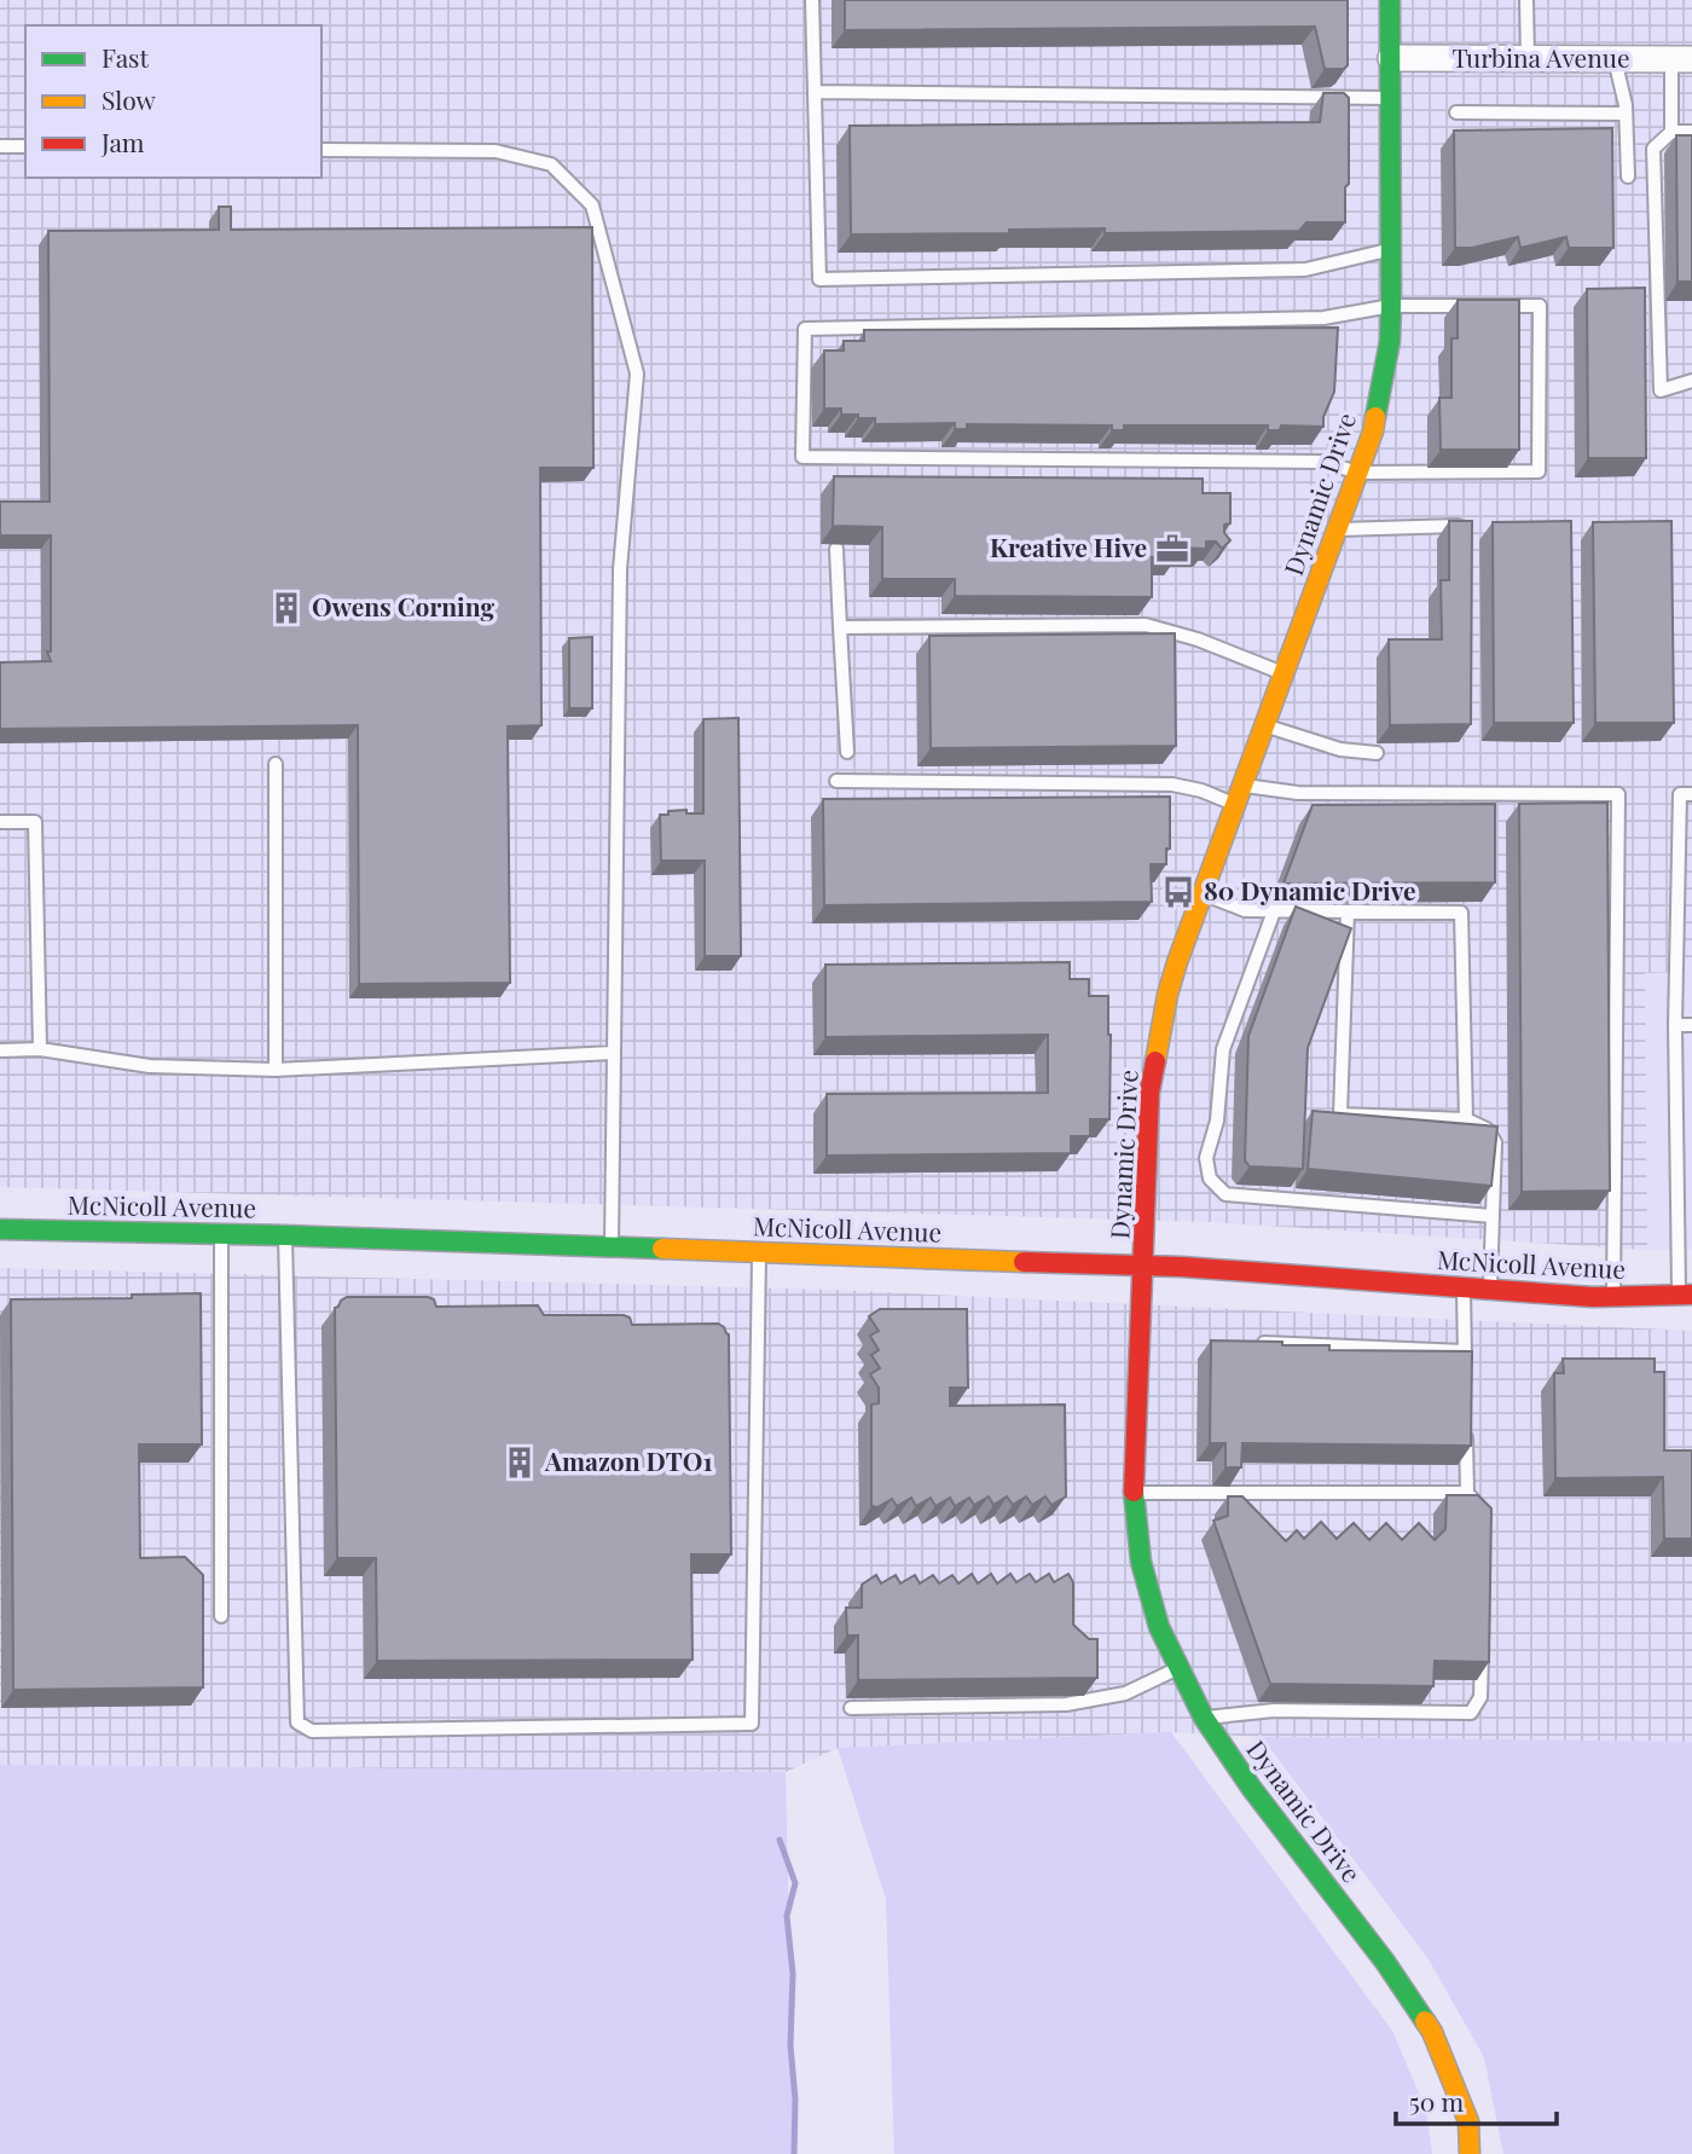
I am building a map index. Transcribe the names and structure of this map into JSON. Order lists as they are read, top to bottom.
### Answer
{
  "streets": {
    "street": ["Turbina Avenue", "Dynamic Drive", "McNicoll Avenue"]
  },
  "crossings": [
    ["Turbina Avenue", "Dynamic Drive"],
    ["Dynamic Drive", "McNicoll Avenue"]
  ],
  "places": {
    "office": ["Kreative Hive"],
    "building": ["Owens Corning", "Amazon DTO1"],
    "bus stop": ["80 Dynamic Drive"]
  },
  "legend": ["Fast", "Slow", "Jam"],
  "scale_bar": "50 m"
}
